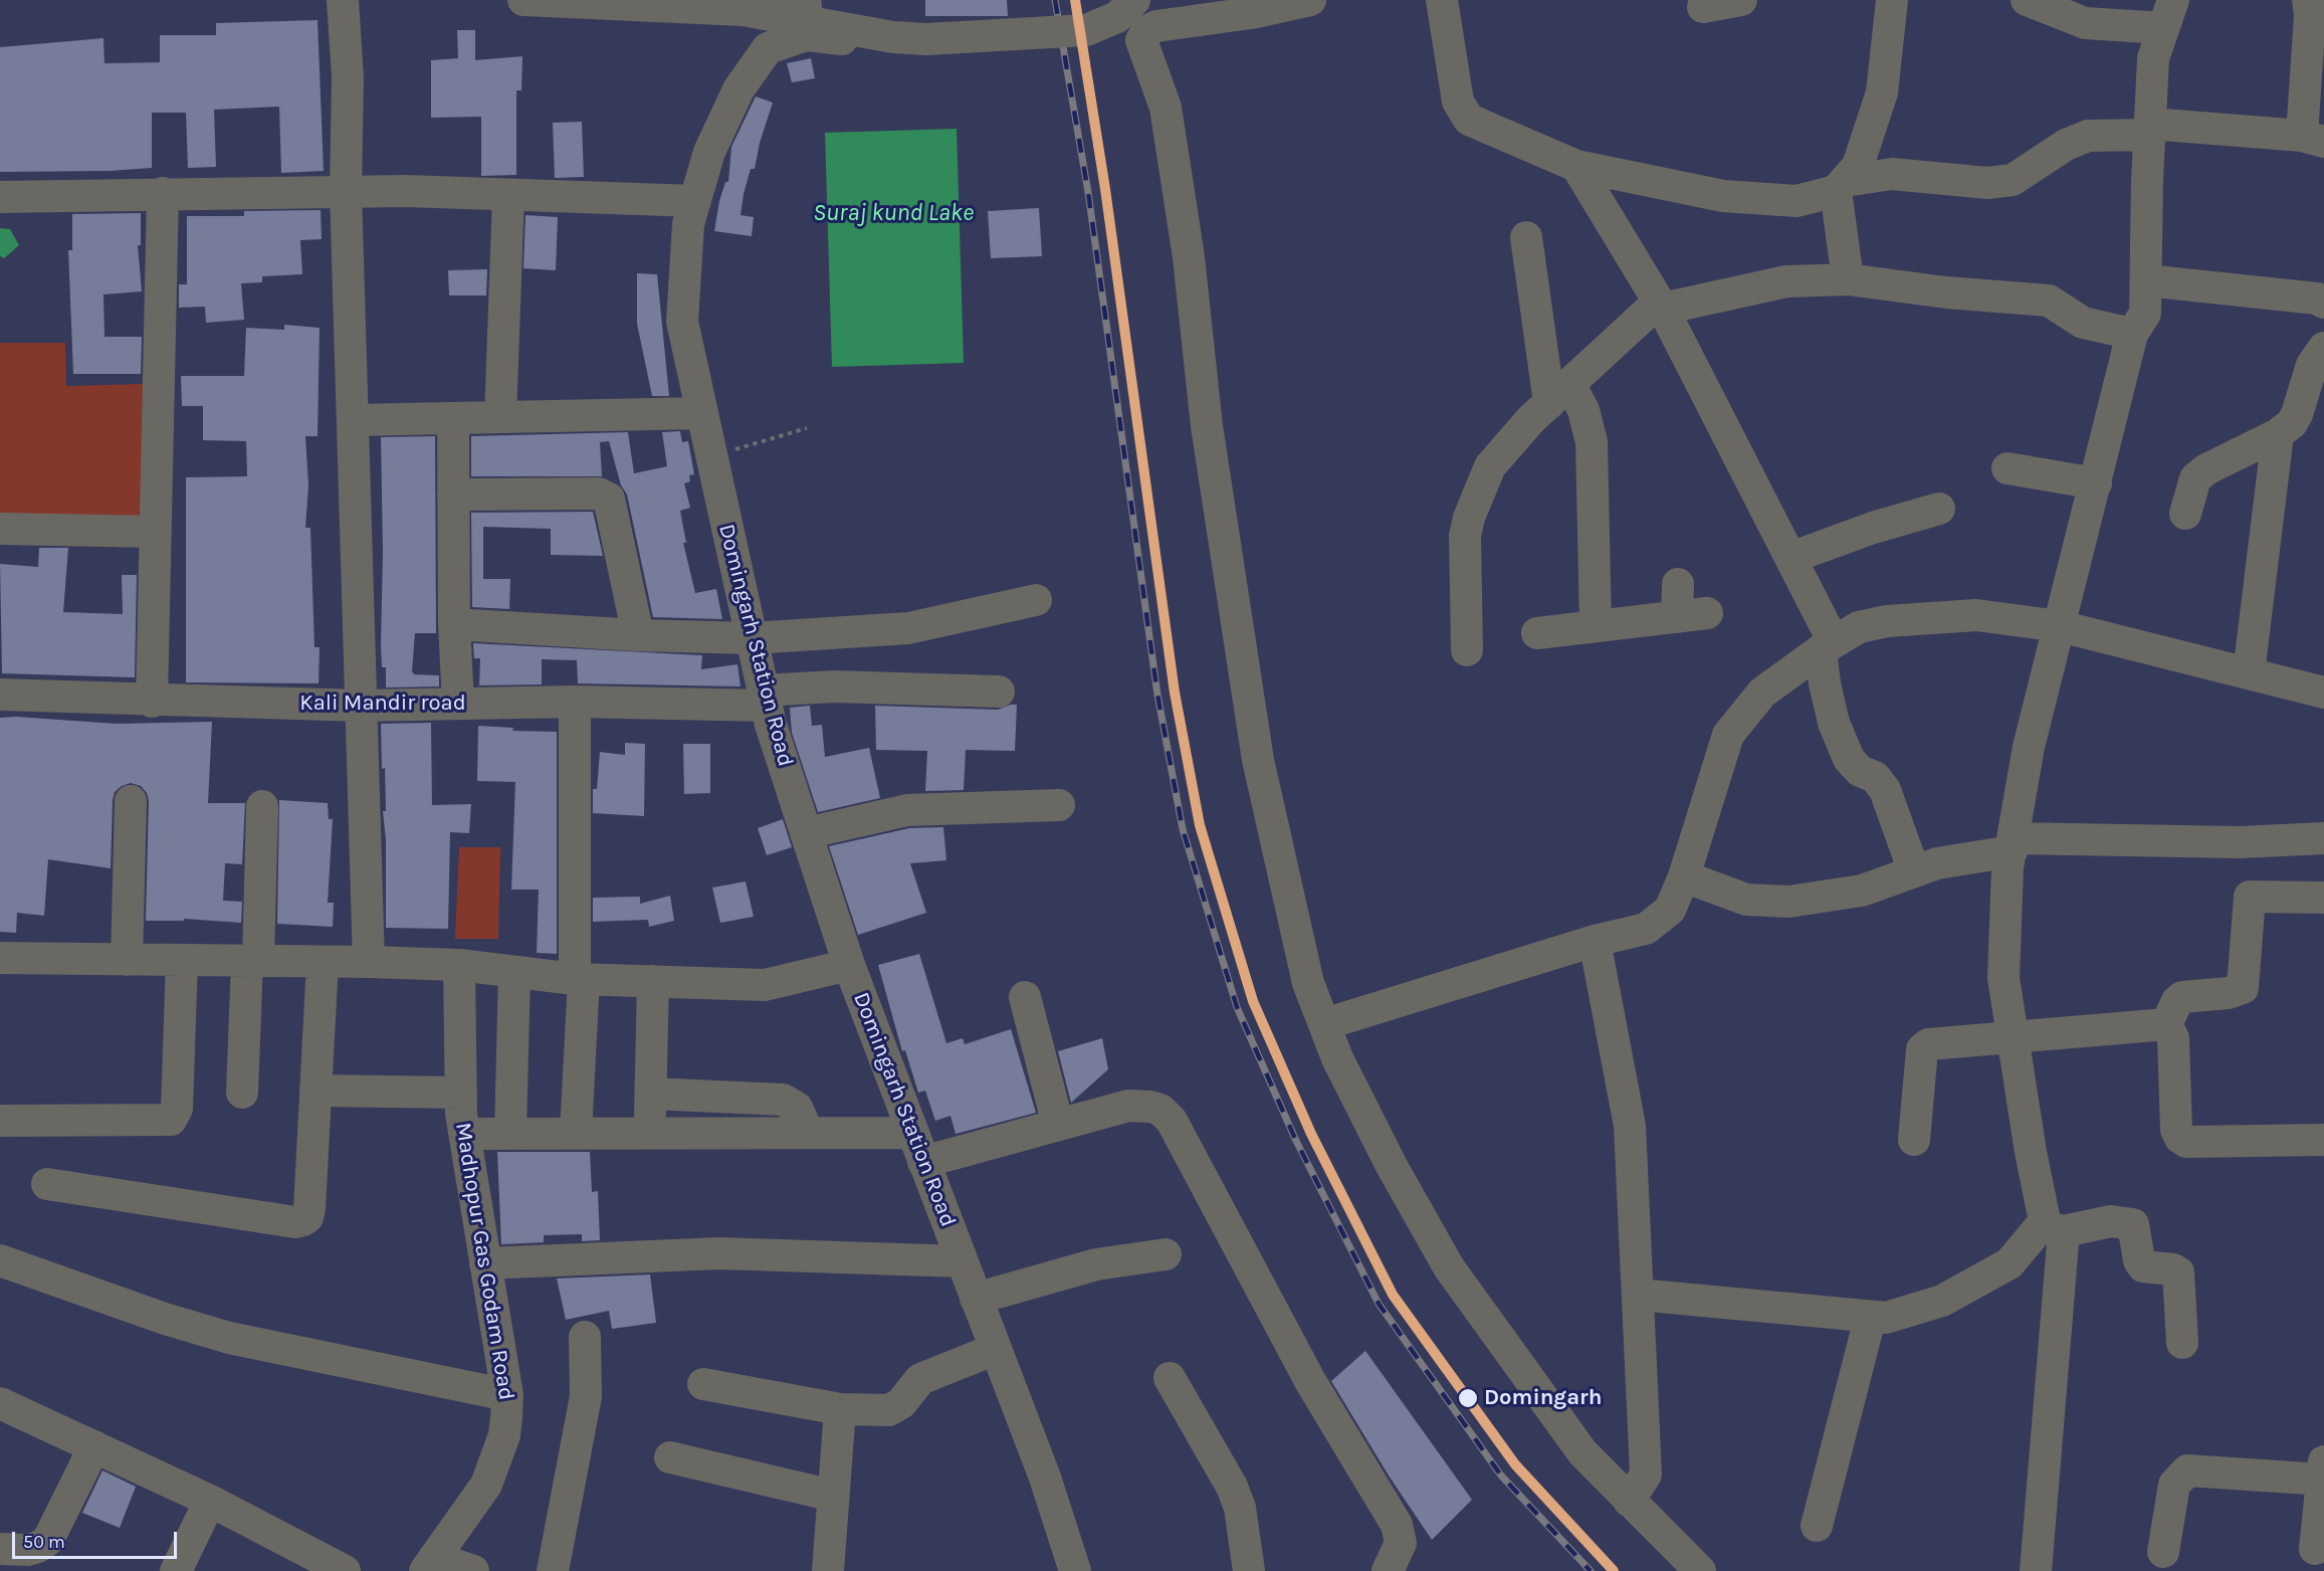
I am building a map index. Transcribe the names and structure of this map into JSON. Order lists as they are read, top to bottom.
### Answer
{
  "streets": {
    "street": ["Domingarh Station Road", "Kali Mandir road", "Madhopur Gas Godam Road"]
  },
  "crossings": [
    ["Domingarh Station Road", "Kali Mandir road"]
  ],
  "water": ["Suraj kund Lake"],
  "places": ["Domingarh"],
  "scale_bar": "50 m"
}
